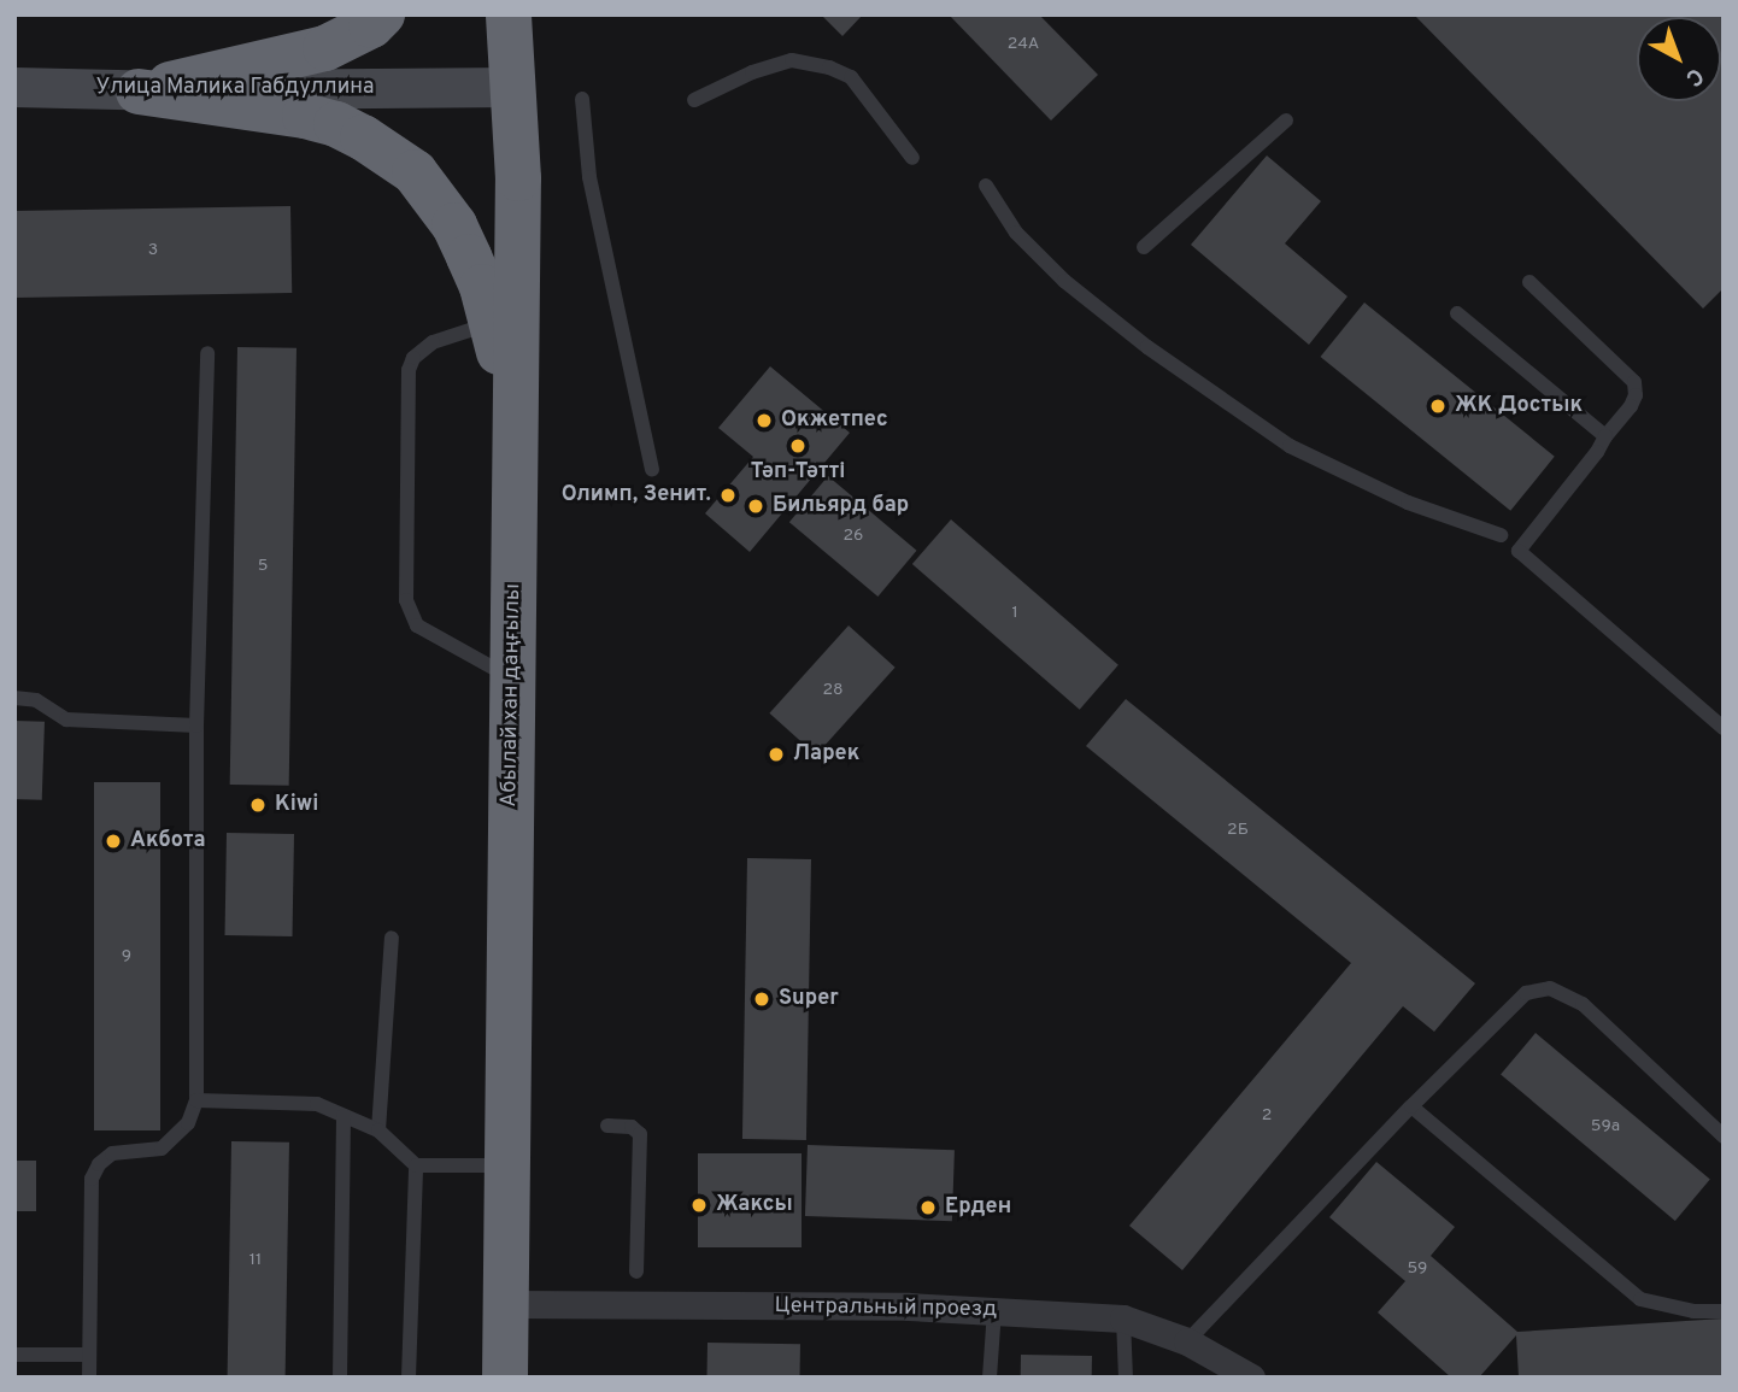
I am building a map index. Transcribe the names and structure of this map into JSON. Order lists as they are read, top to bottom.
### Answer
{
  "streets": {
    "highway": ["Абылай хан даңғылы"],
    "street": ["Улица Малика Габдуллина", "Центральный проезд"]
  },
  "crossings": [
    ["Улица Малика Габдуллина", "Абылай хан даңғылы"],
    ["Абылай хан даңғылы", "Центральный проезд"]
  ],
  "places": [
    "ЖК Достык",
    "Окжетпес",
    "Тәп-Тәтті",
    "Олимп, Зенит.",
    "Бильярд бар",
    "Ларек",
    "Kiwi",
    "Акбота",
    "Super",
    "Жаксы",
    "Ерден"
  ],
  "house_numbers": [
    "24А",
    "3",
    "26",
    "5",
    "1",
    "28",
    "2Б",
    "9",
    "2",
    "59а",
    "11",
    "59"
  ],
  "north": "bottom right"
}
